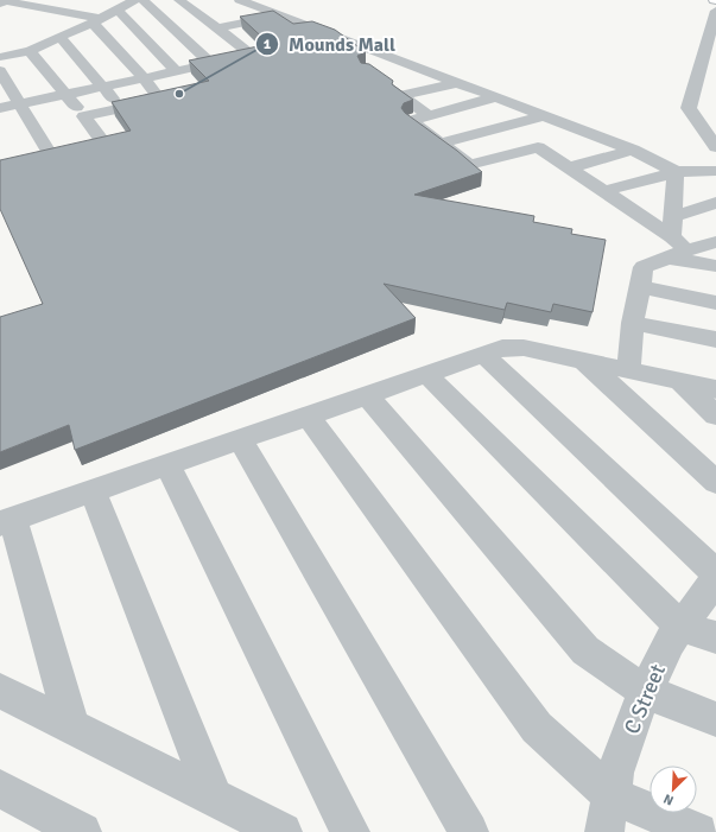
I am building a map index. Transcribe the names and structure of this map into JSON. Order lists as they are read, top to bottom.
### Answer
{
  "streets": {
    "street": ["C Street"]
  },
  "places": ["Mounds Mall"],
  "north": "bottom left"
}
